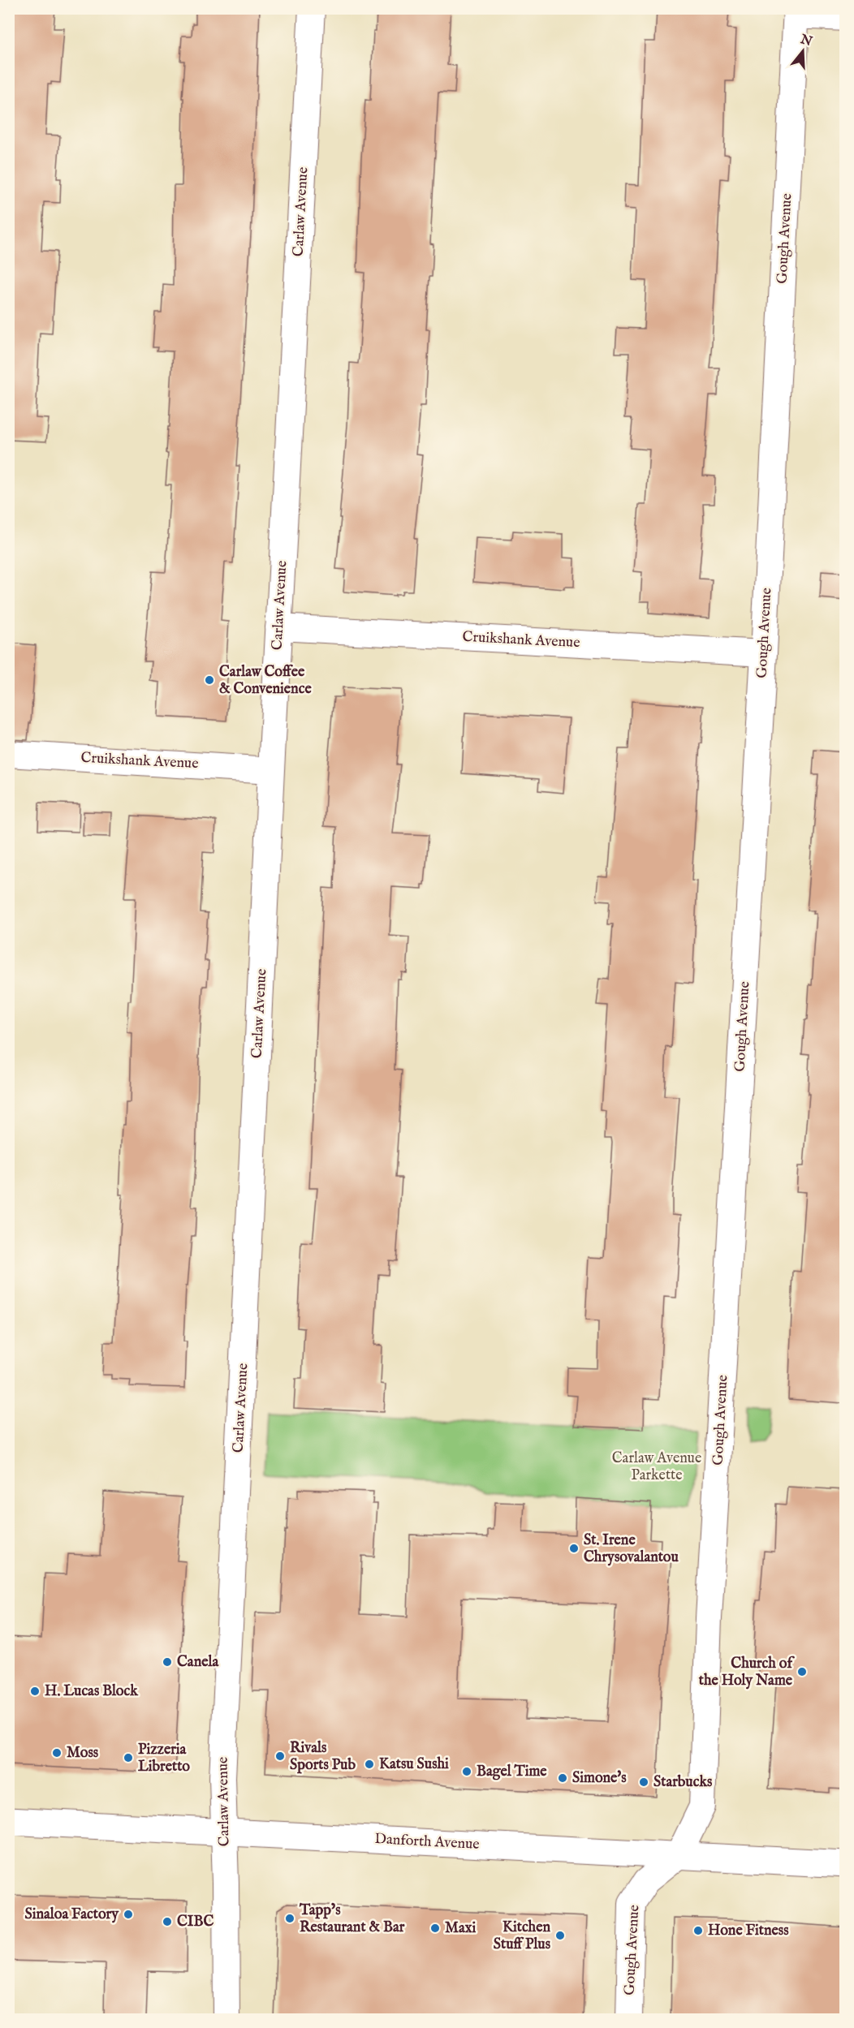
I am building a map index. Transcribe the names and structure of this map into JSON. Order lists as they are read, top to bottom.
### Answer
{
  "streets": {
    "main road": ["Danforth Avenue"],
    "street": ["Carlaw Avenue", "Gough Avenue", "Cruikshank Avenue"]
  },
  "crossings": [
    ["Carlaw Avenue", "Cruikshank Avenue"],
    ["Carlaw Avenue", "Danforth Avenue"],
    ["Gough Avenue", "Cruikshank Avenue"],
    ["Gough Avenue", "Danforth Avenue"]
  ],
  "parks": ["Carlaw Avenue Parkette"],
  "places": [
    "Carlaw Coffee & Convenience",
    "St. Irene Chrysovalantou",
    "Canela",
    "Church of the Holy Name",
    "H. Lucas Block",
    "Moss",
    "Rivals Sports Pub",
    "Pizzeria Libretto",
    "Katsu Sushi",
    "Bagel Time",
    "Simone's",
    "Starbucks",
    "Sinaloa Factory",
    "Tapp’s Restaurant & Bar",
    "CIBC",
    "Maxi",
    "Hone Fitness",
    "Kitchen Stuff Plus"
  ],
  "north": "top"
}
